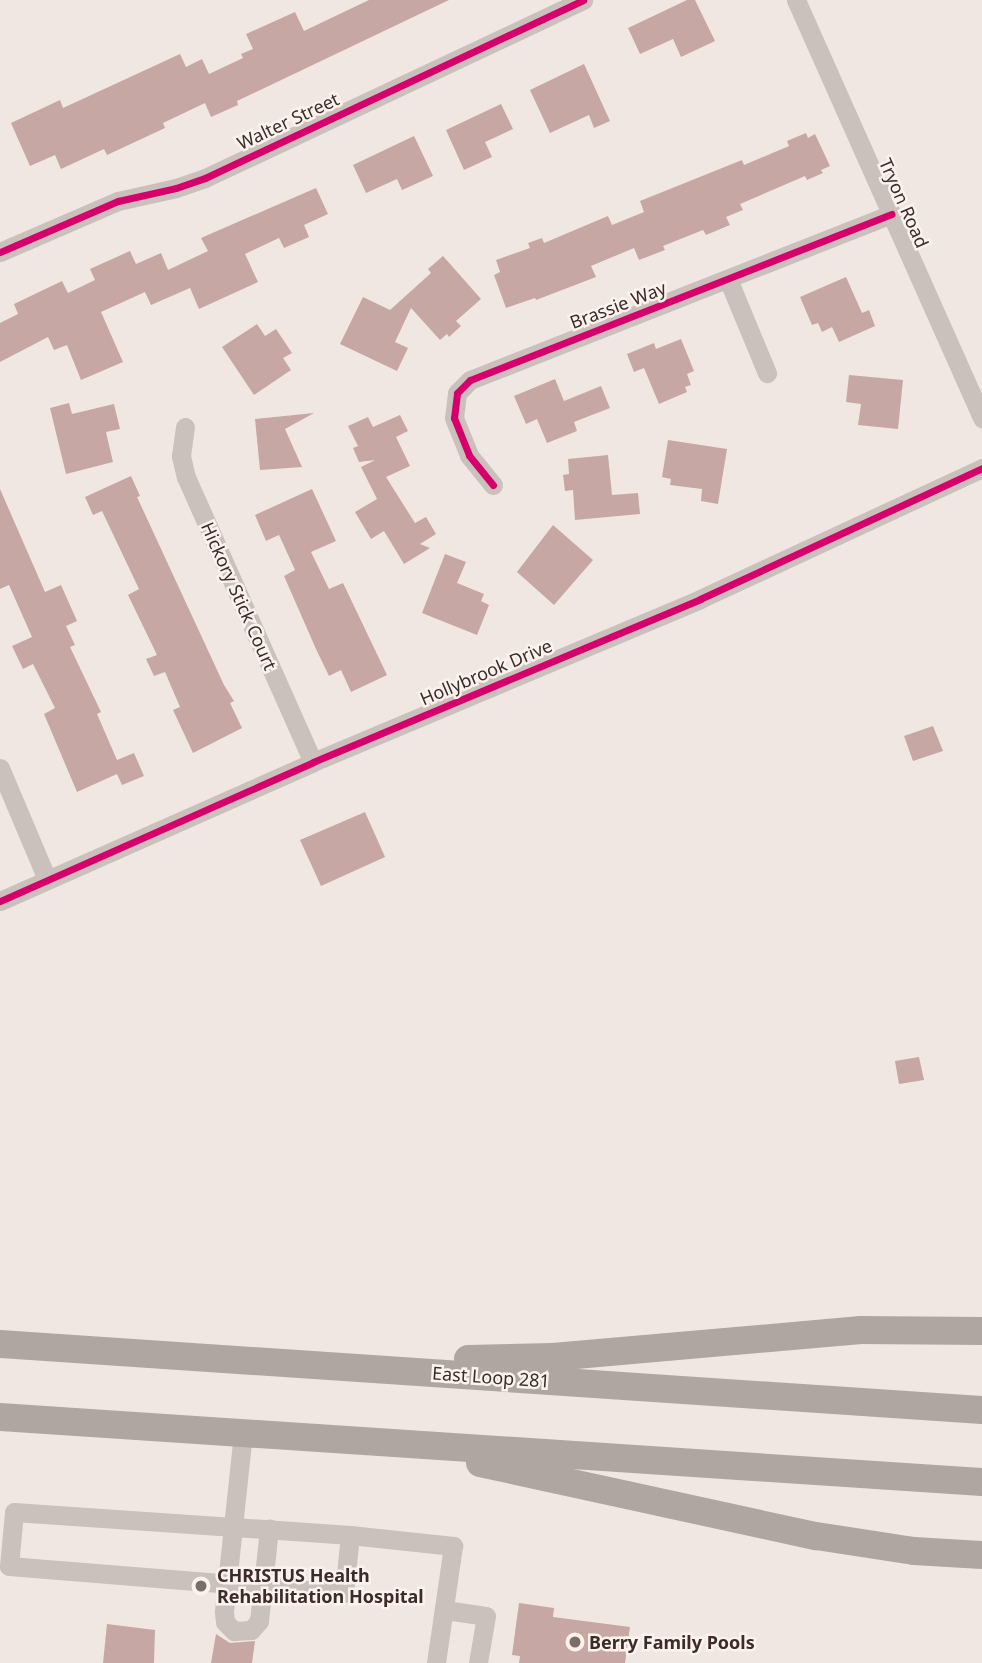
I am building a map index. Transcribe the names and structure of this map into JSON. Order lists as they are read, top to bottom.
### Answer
{
  "streets": {
    "highway": ["East Loop 281"],
    "street": [
      "Walter Street",
      "Tryon Road",
      "Brassie Way",
      "Hickory Stick Court",
      "Hollybrook Drive"
    ]
  },
  "crossings": [
    ["Tryon Road", "Brassie Way"],
    ["Hickory Stick Court", "Hollybrook Drive"]
  ],
  "places": ["CHRISTUS Health Rehabilitation Hospital", "Berry Family Pools"]
}
